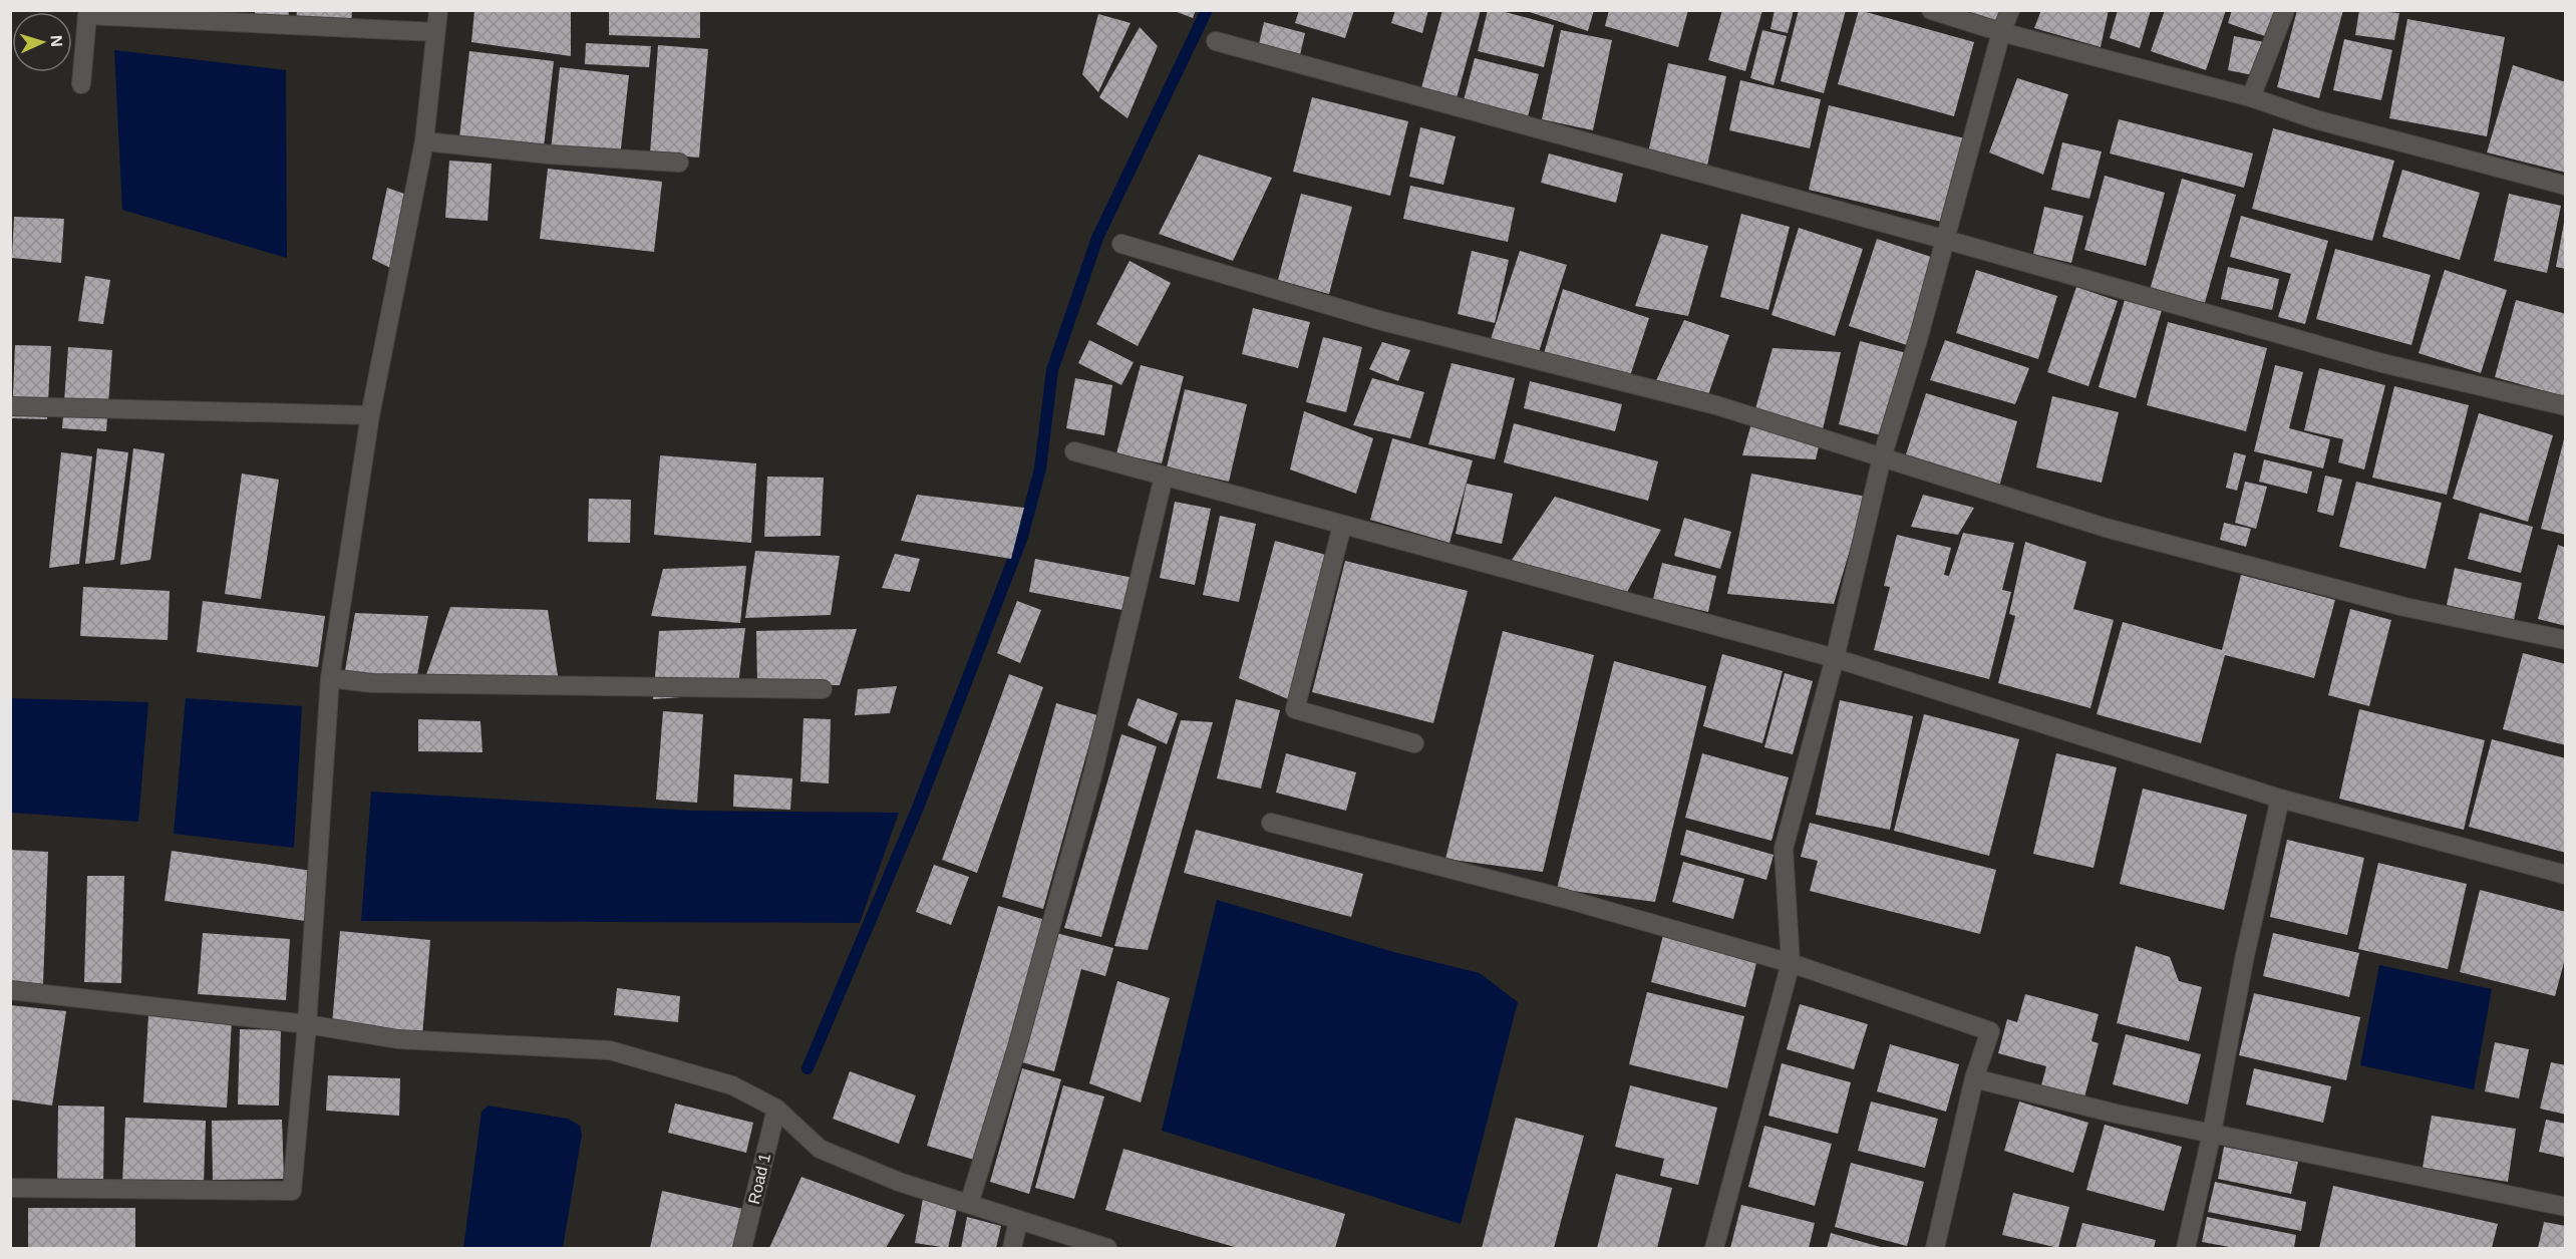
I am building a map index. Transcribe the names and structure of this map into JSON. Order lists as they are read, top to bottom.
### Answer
{
  "streets": {
    "street": ["Road 1"]
  },
  "north": "right"
}
